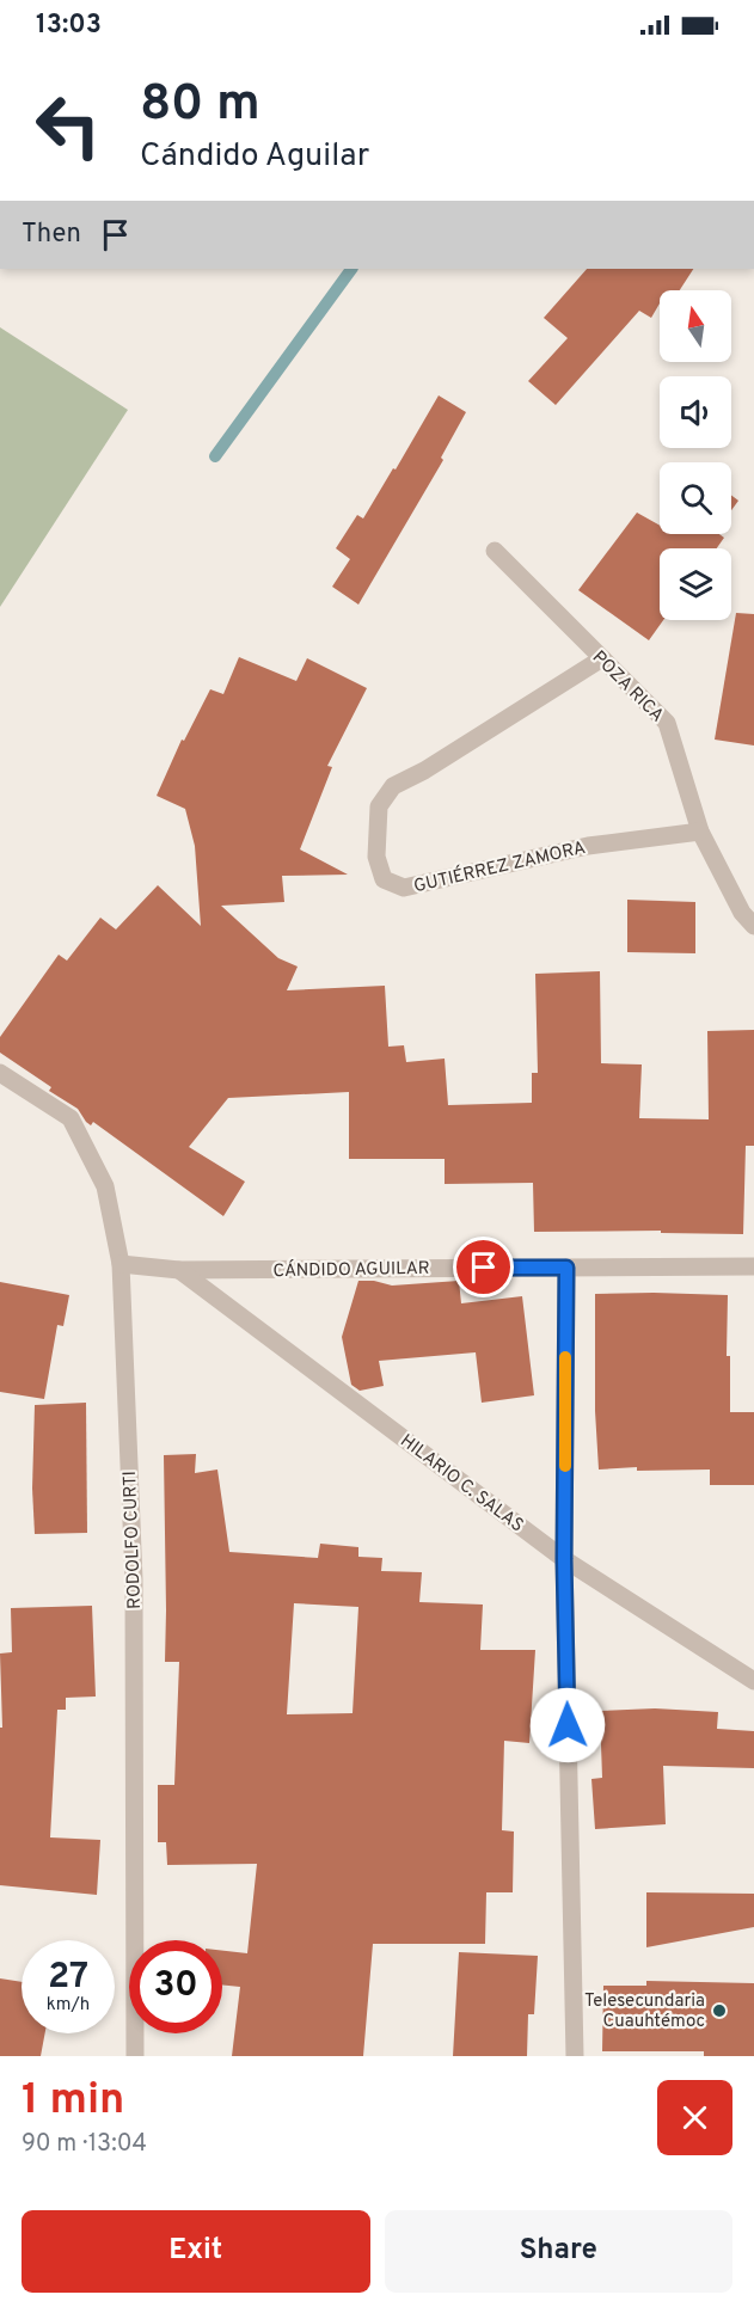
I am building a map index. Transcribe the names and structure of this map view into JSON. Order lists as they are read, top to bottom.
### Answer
{
  "streets": {
    "street": [
      "POZA RICA",
      "GUTIÉRREZ ZAMORA",
      "CÁNDIDO AGUILAR",
      "HILARIO C. SALAS",
      "RODOLFO CURTI"
    ]
  },
  "crossings": [
    ["POZA RICA", "GUTIÉRREZ ZAMORA"],
    ["CÁNDIDO AGUILAR", "HILARIO C. SALAS"],
    ["CÁNDIDO AGUILAR", "RODOLFO CURTI"]
  ],
  "places": ["Telesecundaria Cuauhtémoc"],
  "north": "top",
  "page": {
    "status": "13:03",
    "turn": ["80 m", "Cándido Aguilar"],
    "then": "Then",
    "speed": "27 km/h",
    "limit": "30",
    "heading": ["1 min", "90 m · 13:04"],
    "buttons": ["Exit", "Share"]
  }
}
